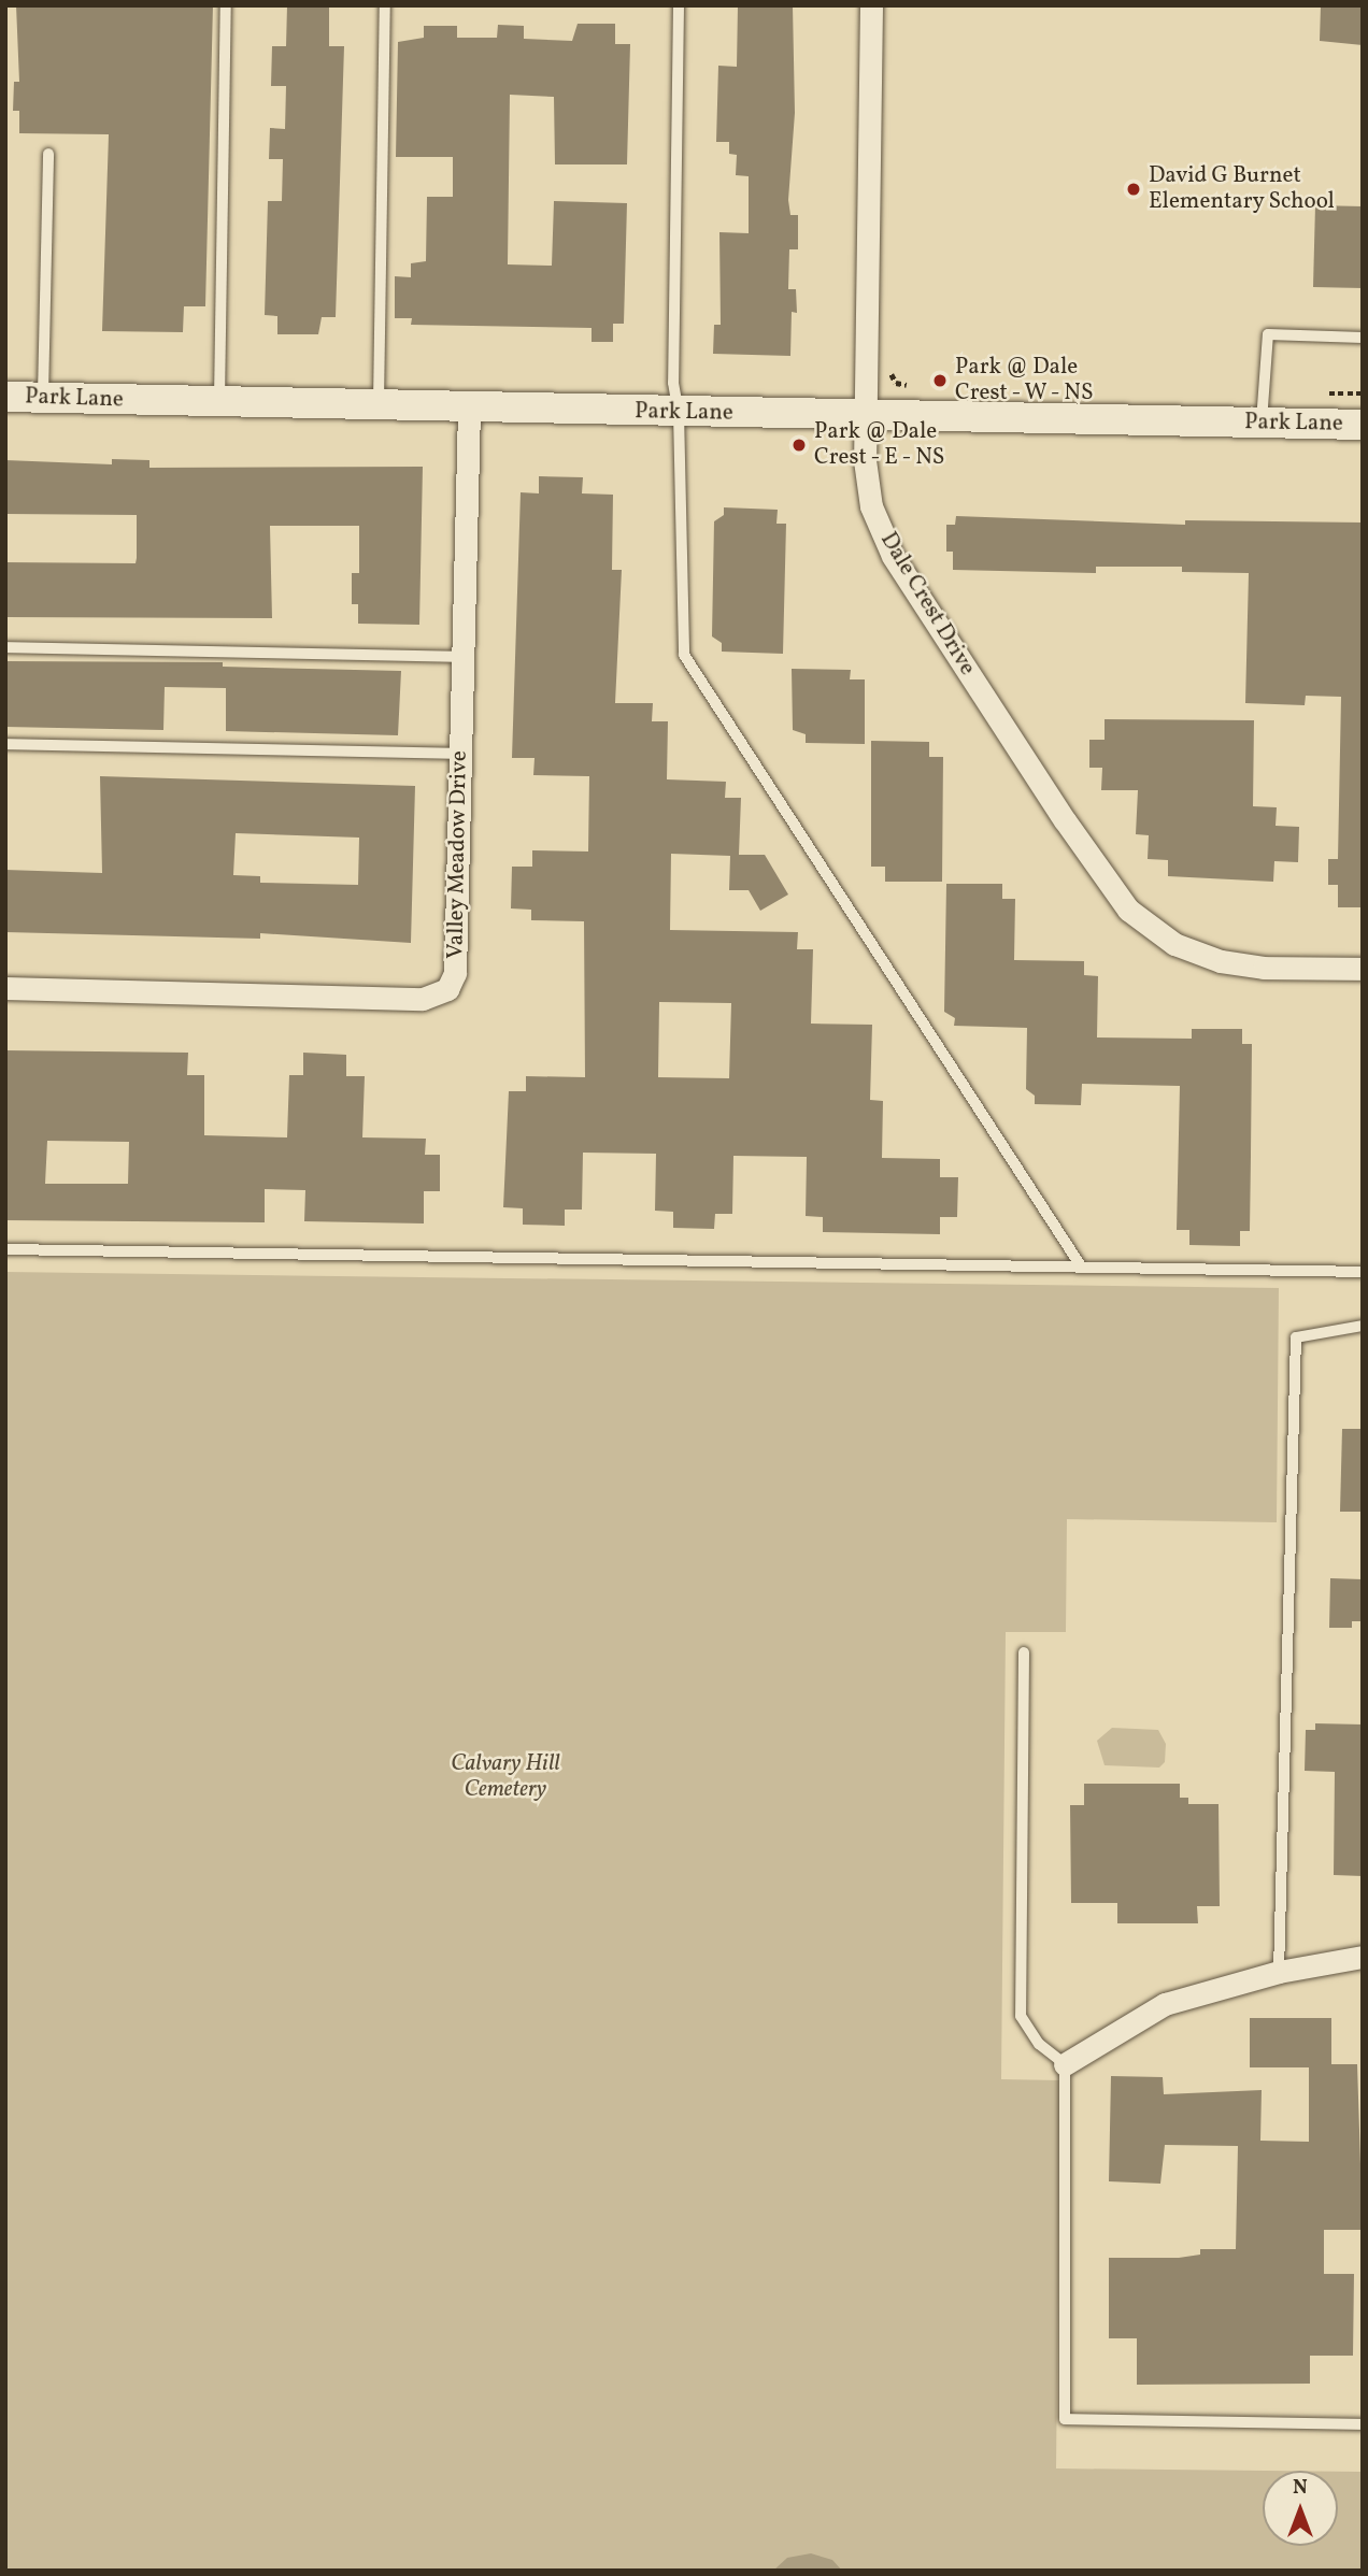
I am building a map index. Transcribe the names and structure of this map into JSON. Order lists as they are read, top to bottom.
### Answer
{
  "streets": {
    "street": ["Park Lane", "Dale Crest Drive", "Valley Meadow Drive"]
  },
  "crossings": [
    ["Park Lane", "Dale Crest Drive"],
    ["Park Lane", "Valley Meadow Drive"]
  ],
  "parks": ["Calvary Hill Cemetery"],
  "places": ["David G Burnet Elementary School", "Park @ Dale Crest - W - NS", "Park @ Dale Crest - E - NS"],
  "north": "top"
}
